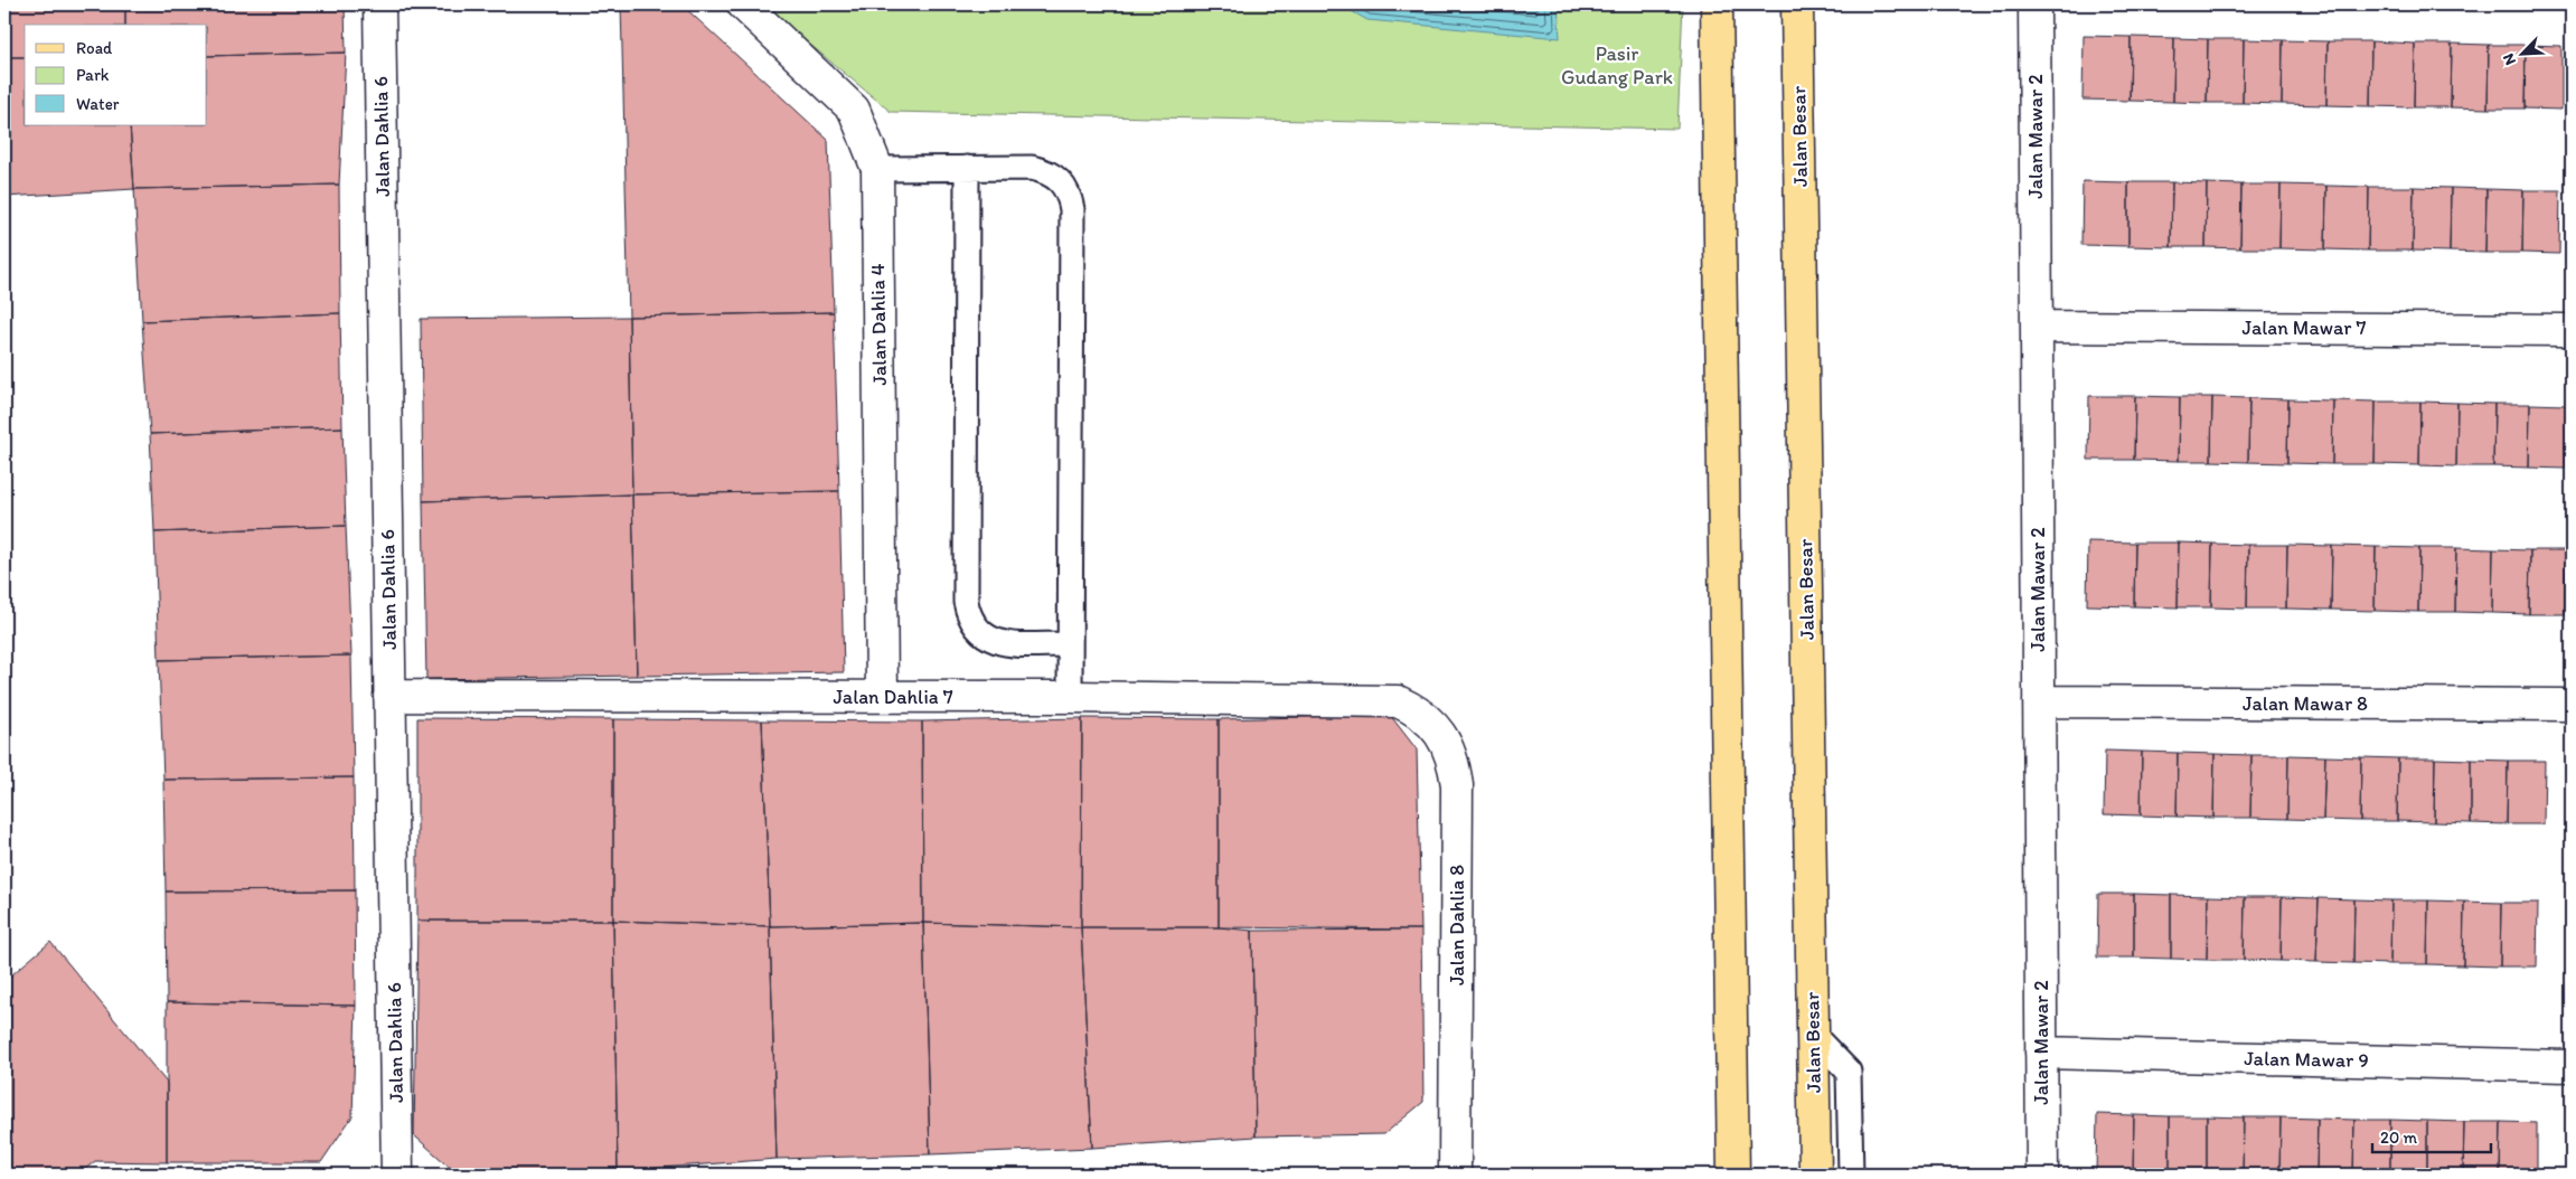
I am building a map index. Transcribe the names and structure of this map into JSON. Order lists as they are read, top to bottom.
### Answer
{
  "streets": {
    "main road": ["Jalan Besar"],
    "street": [
      "Jalan Dahlia 6",
      "Jalan Mawar 2",
      "Jalan Dahlia 4",
      "Jalan Mawar 7",
      "Jalan Dahlia 7",
      "Jalan Mawar 8",
      "Jalan Dahlia 8",
      "Jalan Mawar 9"
    ]
  },
  "crossings": [
    ["Jalan Dahlia 6", "Jalan Dahlia 7"],
    ["Jalan Mawar 2", "Jalan Mawar 7"],
    ["Jalan Mawar 2", "Jalan Mawar 8"],
    ["Jalan Mawar 2", "Jalan Mawar 9"],
    ["Jalan Dahlia 4", "Jalan Dahlia 7"],
    ["Jalan Dahlia 7", "Jalan Dahlia 8"]
  ],
  "parks": ["Pasir Gudang Park"],
  "legend": ["Road", "Park", "Water"],
  "scale_bar": "20 m",
  "north": "bottom left"
}
